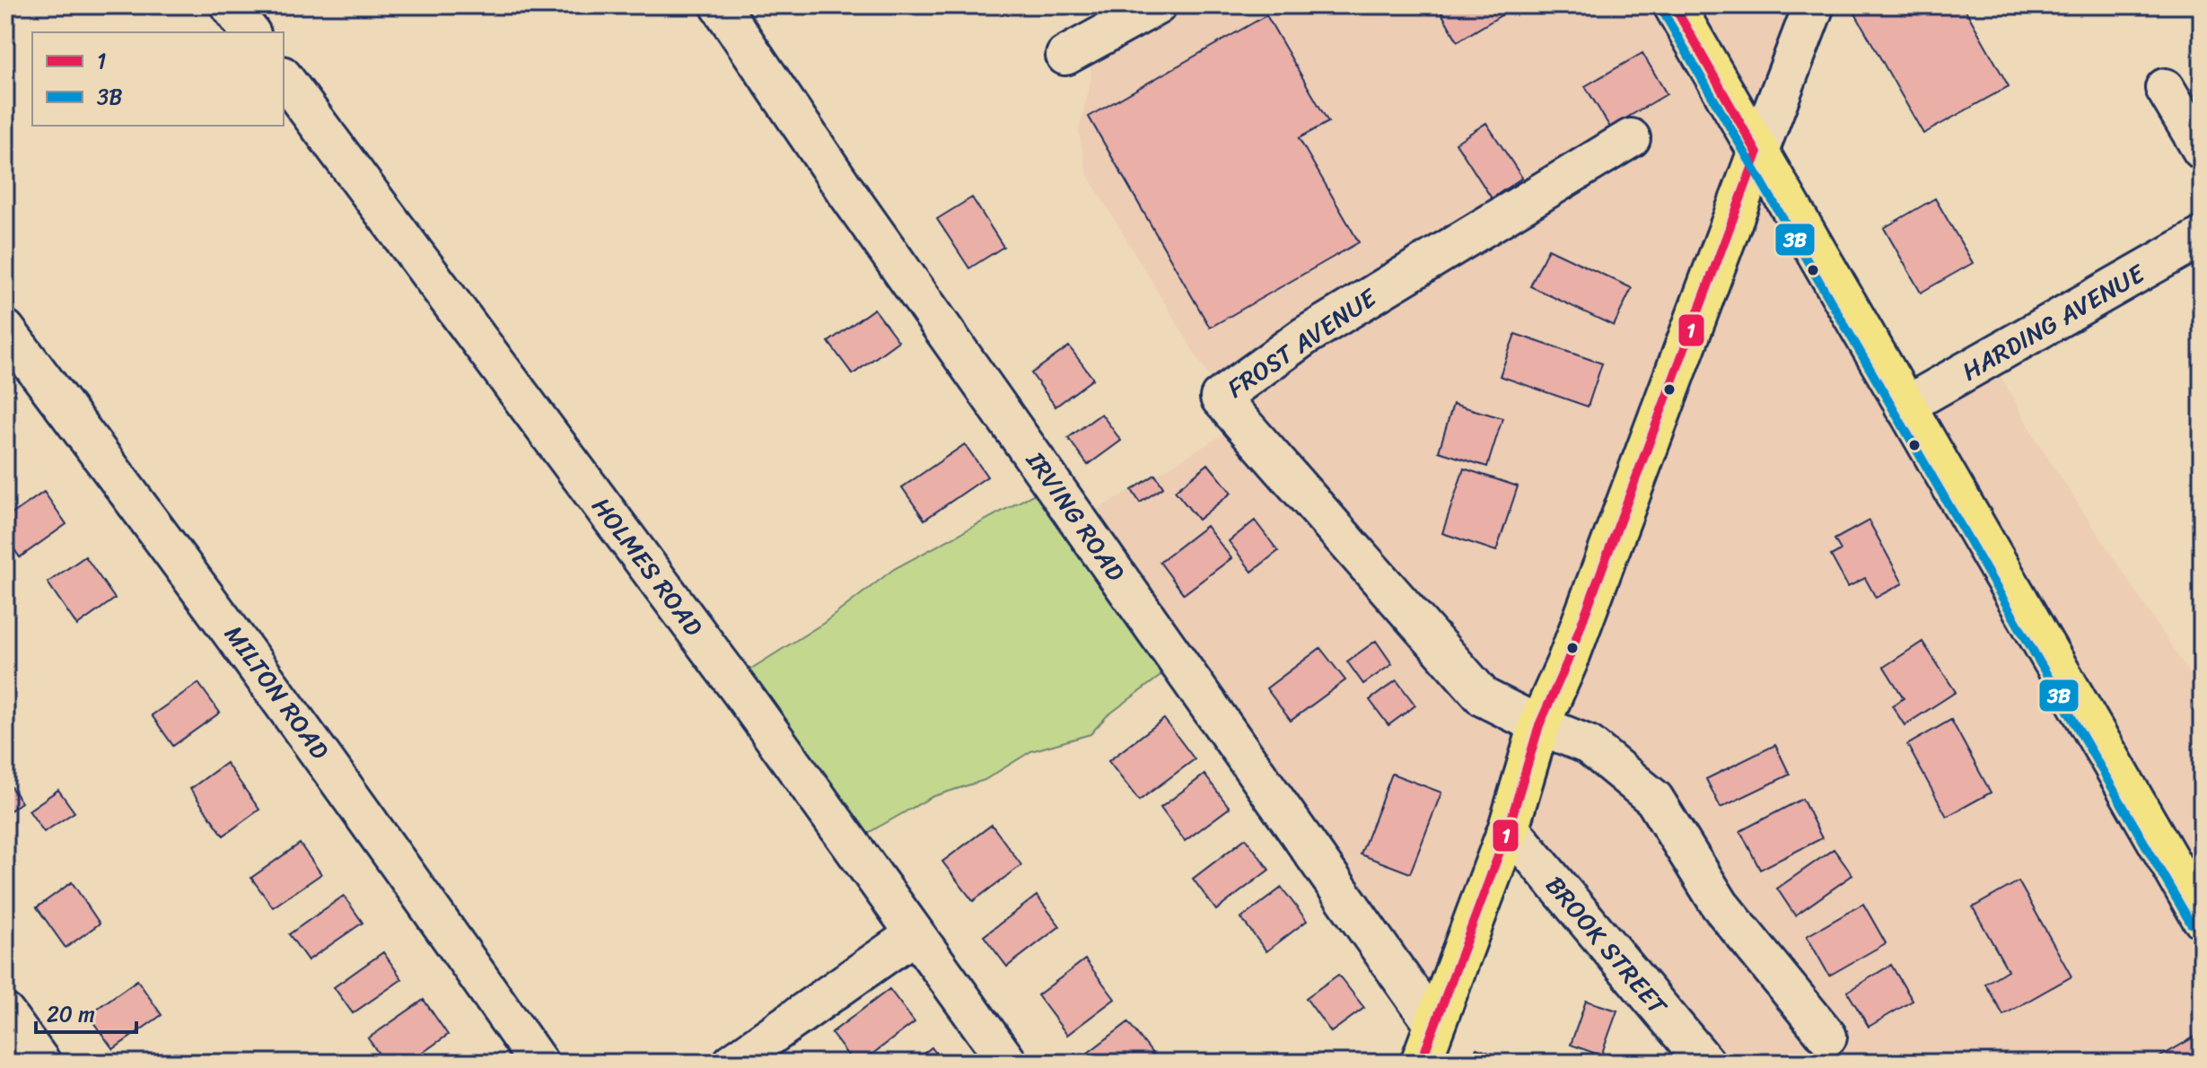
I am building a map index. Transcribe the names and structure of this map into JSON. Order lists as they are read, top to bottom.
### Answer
{
  "streets": {
    "street": [
      "HARDING AVENUE",
      "FROST AVENUE",
      "IRVING ROAD",
      "HOLMES ROAD",
      "MILTON ROAD",
      "BROOK STREET"
    ]
  },
  "lines": ["transit line 1", "transit line 3B"],
  "legend": ["1", "3B"],
  "scale_bar": "20 m"
}
